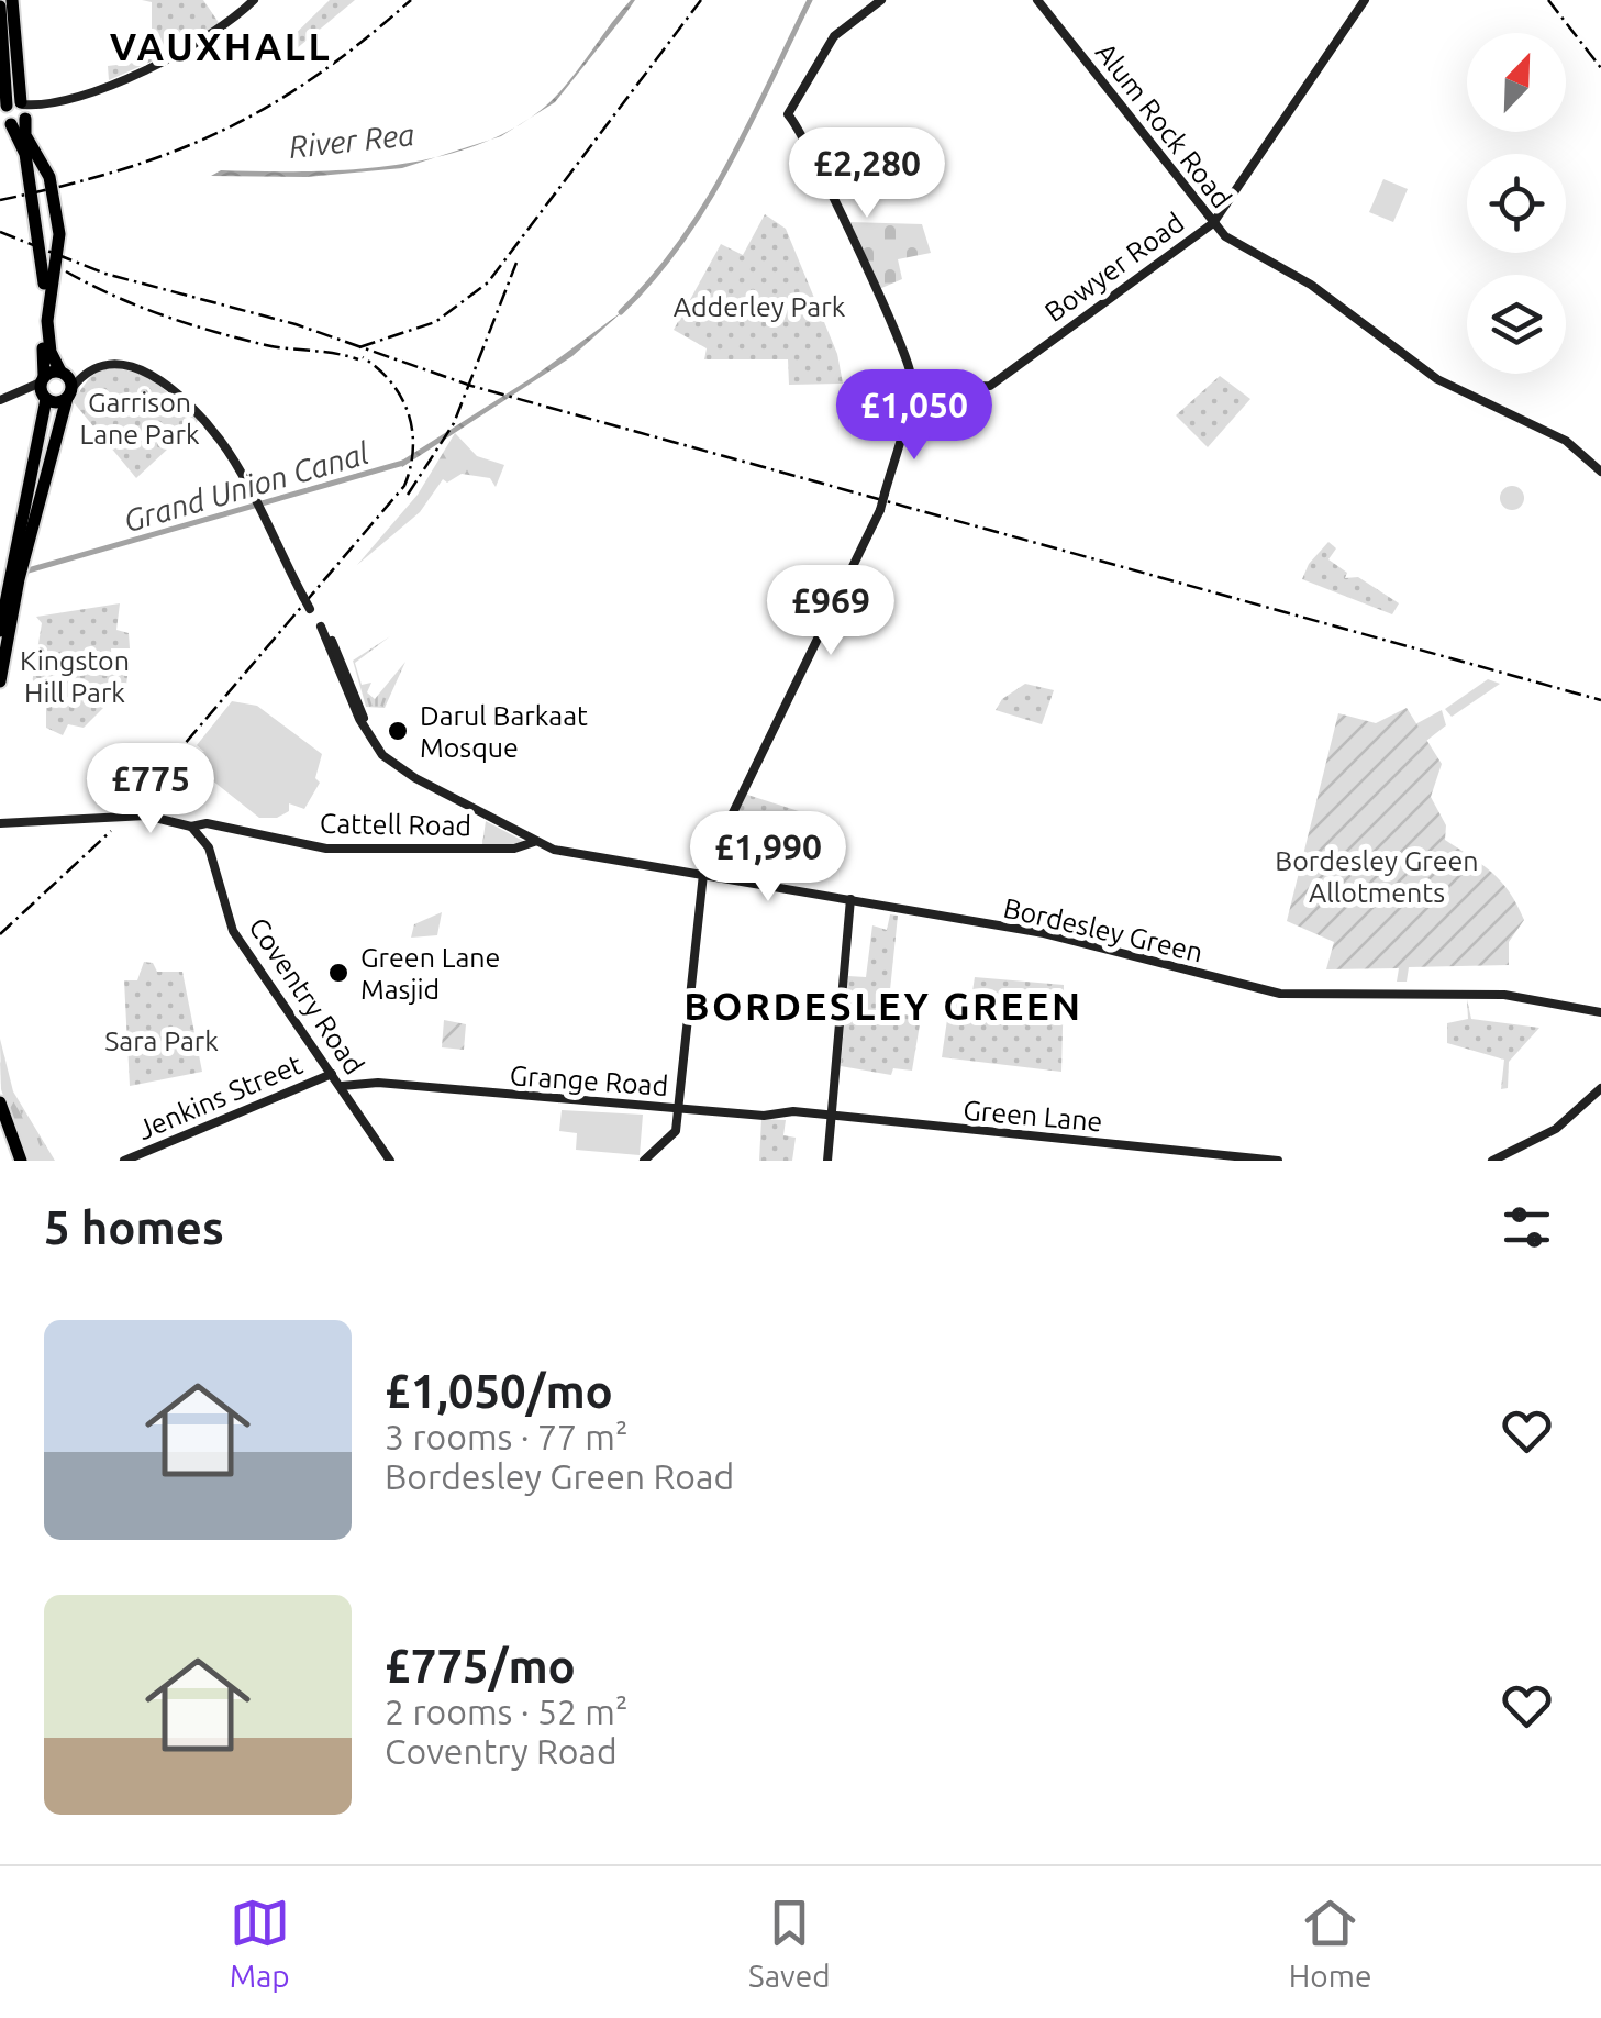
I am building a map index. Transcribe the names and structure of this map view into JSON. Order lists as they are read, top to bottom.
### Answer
{
  "streets": {
    "main road": [
      "Alum Rock Road",
      "Bowyer Road",
      "Cattell Road",
      "Bordesley Green",
      "Coventry Road",
      "Grange Road",
      "Jenkins Street",
      "Green Lane"
    ]
  },
  "crossings": [
    ["Alum Rock Road", "Bowyer Road"],
    ["Cattell Road", "Bordesley Green"],
    ["Cattell Road", "Coventry Road"],
    ["Coventry Road", "Grange Road"],
    ["Coventry Road", "Jenkins Street"],
    ["Grange Road", "Green Lane"]
  ],
  "districts": ["VAUXHALL", "BORDESLEY GREEN"],
  "water": ["River Rea", "Grand Union Canal"],
  "parks": [
    "Adderley Park",
    "Garrison Lane Park",
    "Kingston Hill Park",
    "Bordesley Green Allotments",
    "Sara Park"
  ],
  "places": ["Darul Barkaat Mosque", "Green Lane Masjid"],
  "north": "top right",
  "page": {
    "price": [
      "£2,280",
      "£1,050",
      "£969",
      "£775",
      "£1,990"
    ],
    "heading": "5 homes",
    "list": [
      {
        "name": "£1,050/mo",
        "note": "3 rooms · 77 m² · Bordesley Green Road"
      },
      {
        "name": "£775/mo",
        "note": "2 rooms · 52 m² · Coventry Road"
      }
    ],
    "tabs": ["Map", "Saved", "Home"]
  }
}
